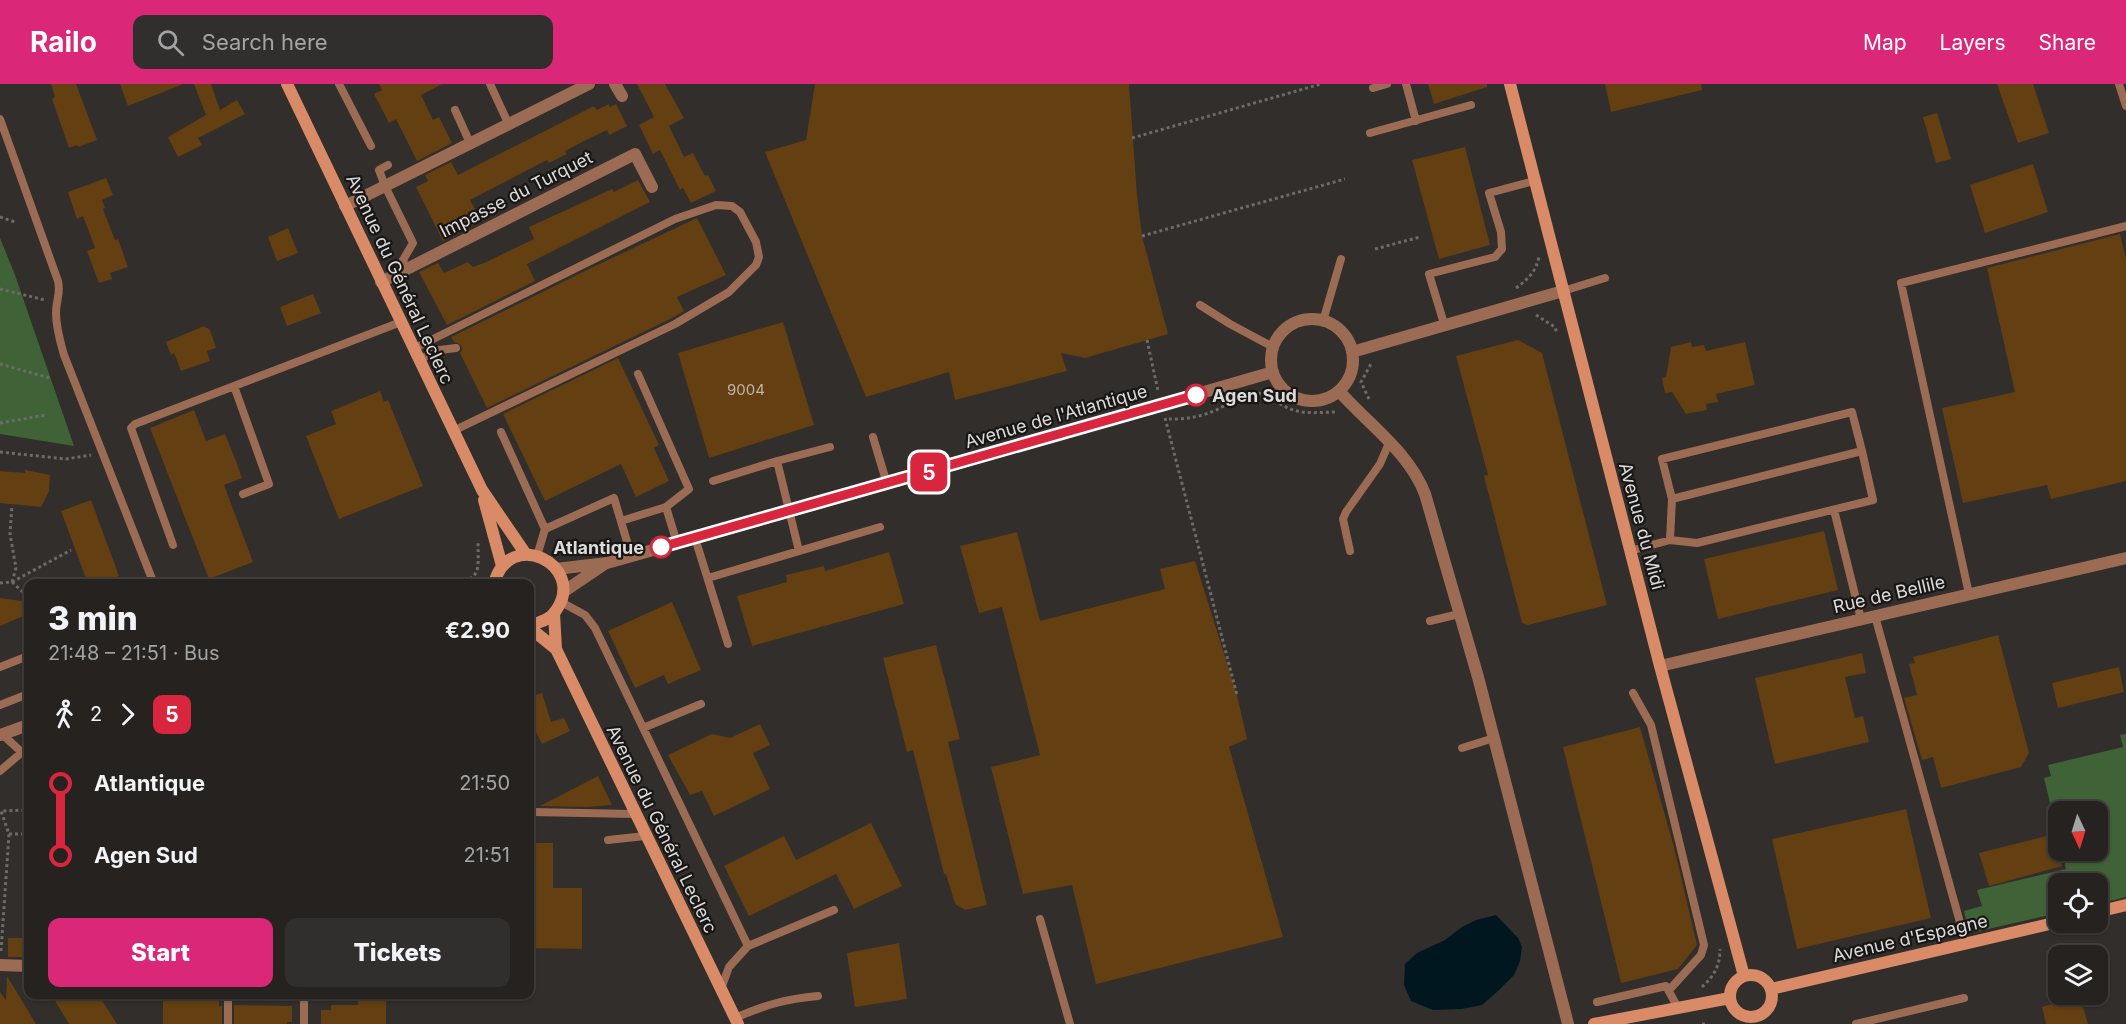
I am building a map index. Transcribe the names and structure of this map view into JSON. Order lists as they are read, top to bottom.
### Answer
{
  "streets": {
    "street": [
      "Impasse du Turquet",
      "Avenue du Général Leclerc",
      "Avenue de l'Atlantique",
      "Avenue du Midi",
      "Rue de Bellile",
      "Avenue d'Espagne"
    ]
  },
  "crossings": [
    ["Impasse du Turquet", "Avenue du Général Leclerc"],
    ["Avenue du Midi", "Rue de Bellile"],
    ["Avenue du Midi", "Avenue d'Espagne"]
  ],
  "places": ["Agen Sud", "Atlantique"],
  "lines": ["bus line 5"],
  "house_numbers": ["9004"],
  "north": "bottom",
  "page": {
    "header": "Railo",
    "search": "Search here",
    "nav": ["Map", "Layers", "Share"],
    "on_map": "5",
    "heading": ["3 min", "21:48 – 21:51 · Bus", "€2.90"],
    "legs": ["2", "5"],
    "list": [
      {
        "name": "Atlantique",
        "value": "21:50"
      },
      {
        "name": "Agen Sud",
        "value": "21:51"
      }
    ],
    "buttons": ["Start", "Tickets"]
  }
}
